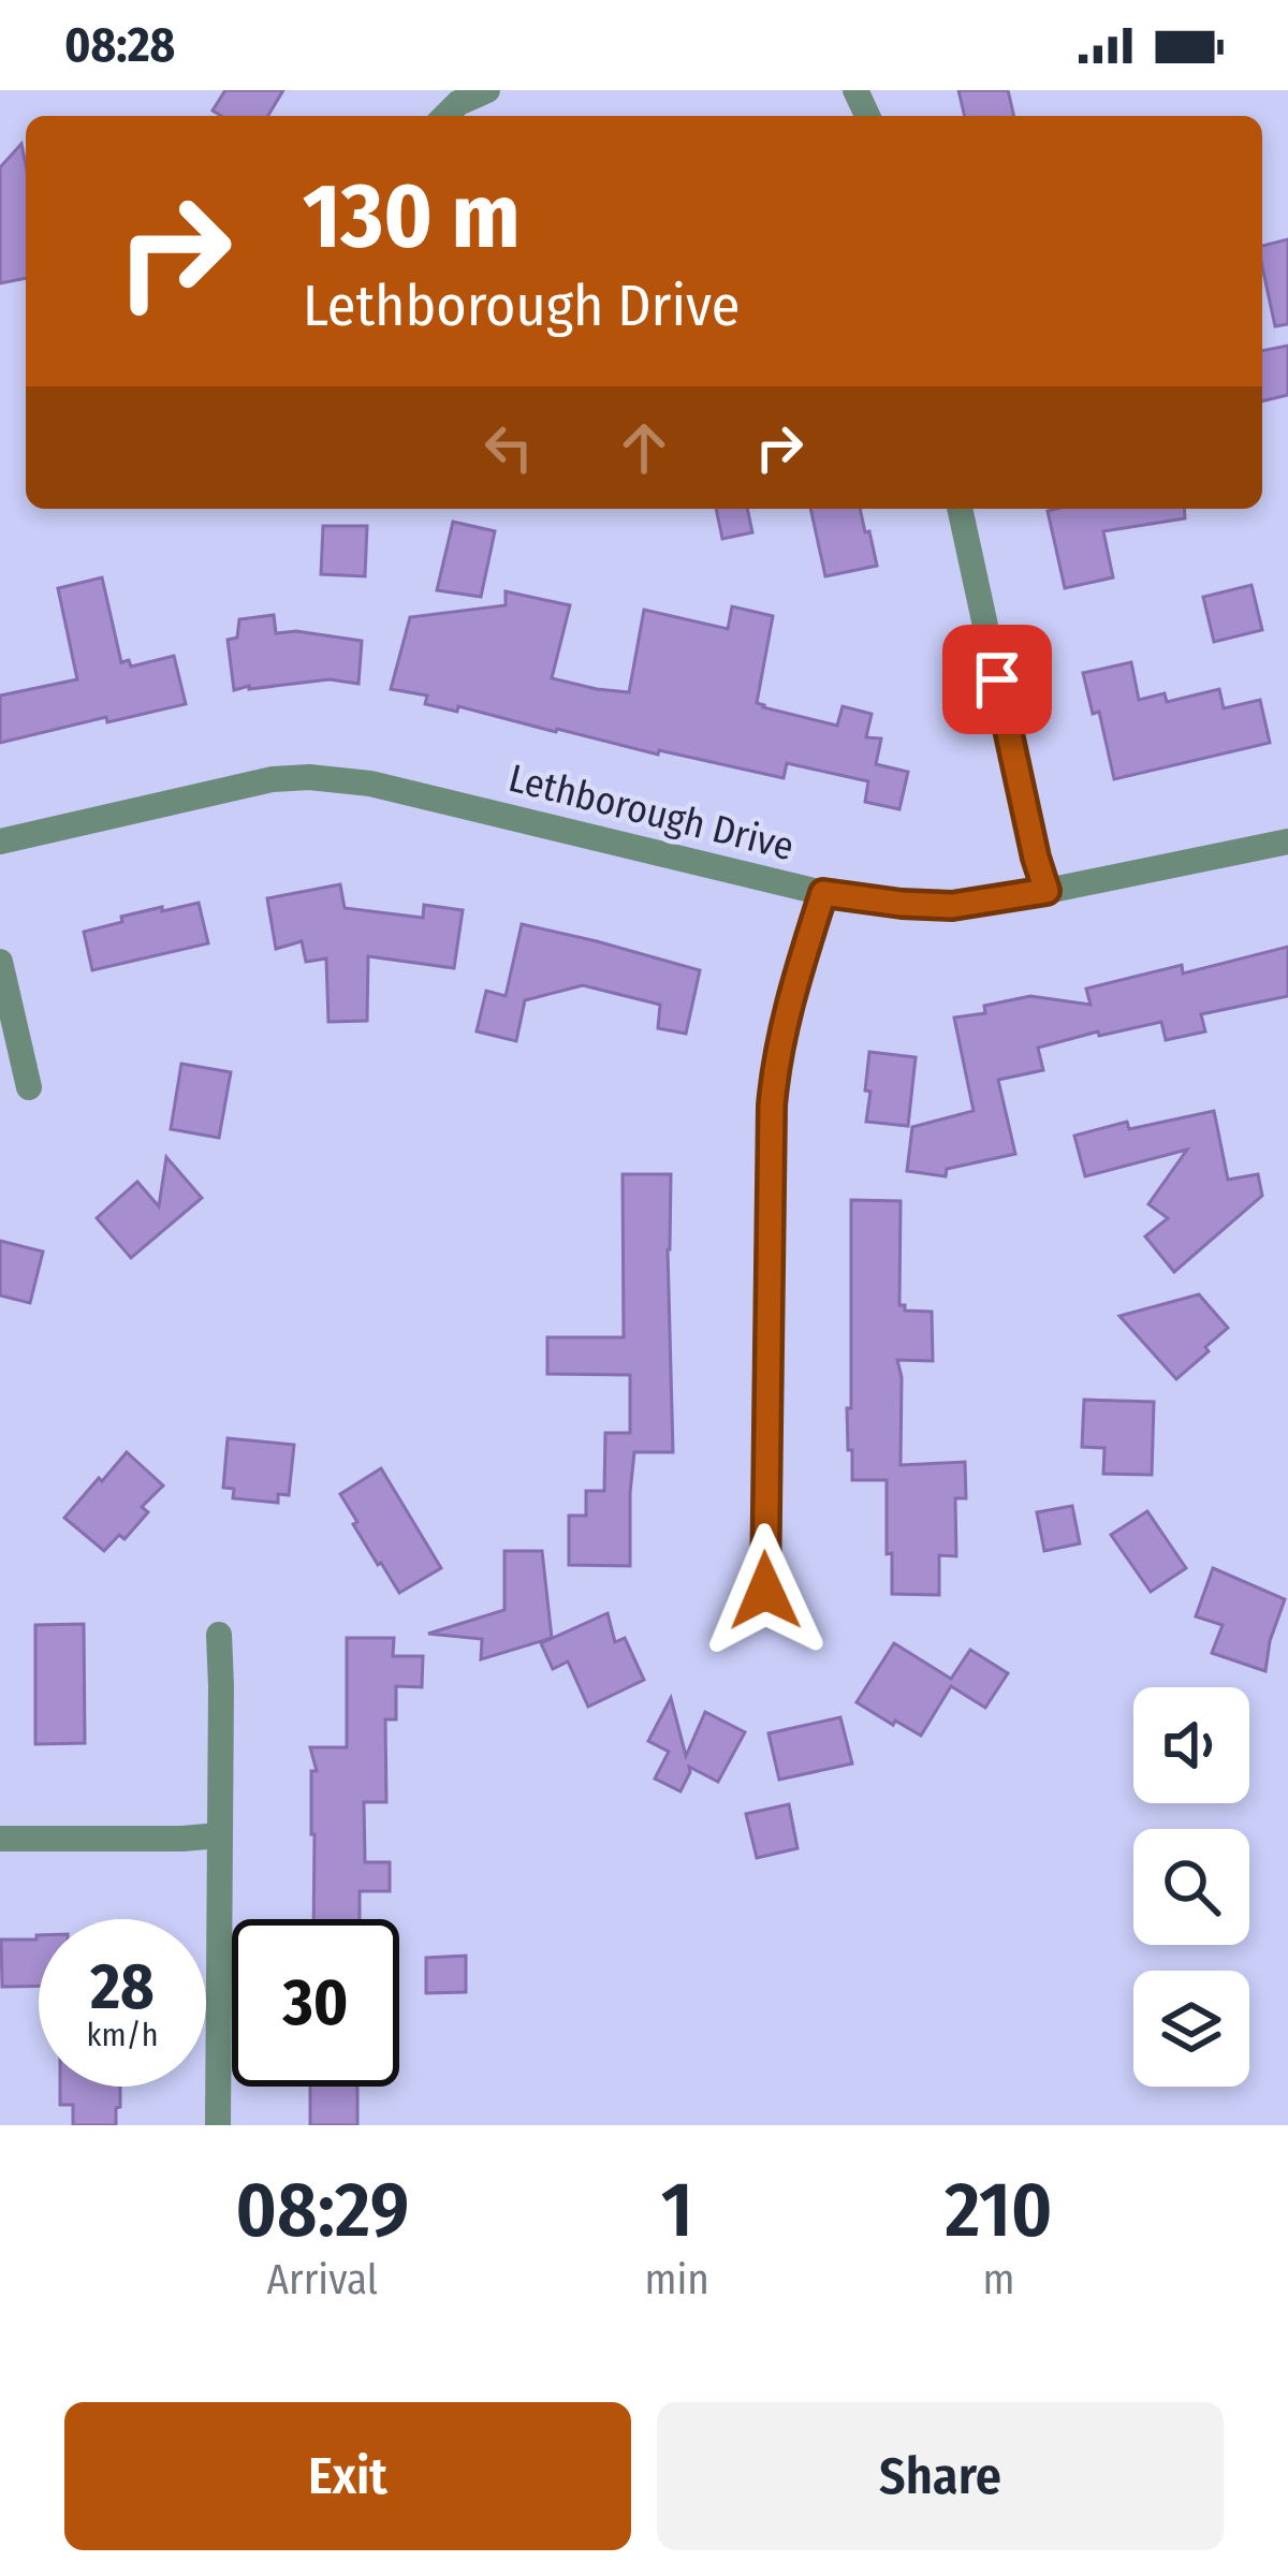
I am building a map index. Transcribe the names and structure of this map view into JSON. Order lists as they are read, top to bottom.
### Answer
{
  "streets": {
    "street": ["Lethborough Drive"]
  },
  "page": {
    "status": "08:28",
    "turn": ["130 m", "Lethborough Drive"],
    "speed": "28 km/h",
    "limit": "30",
    "eta": [
      "08:29",
      "Arrival",
      "1",
      "min",
      "210",
      "m"
    ],
    "buttons": ["Exit", "Share"]
  }
}
